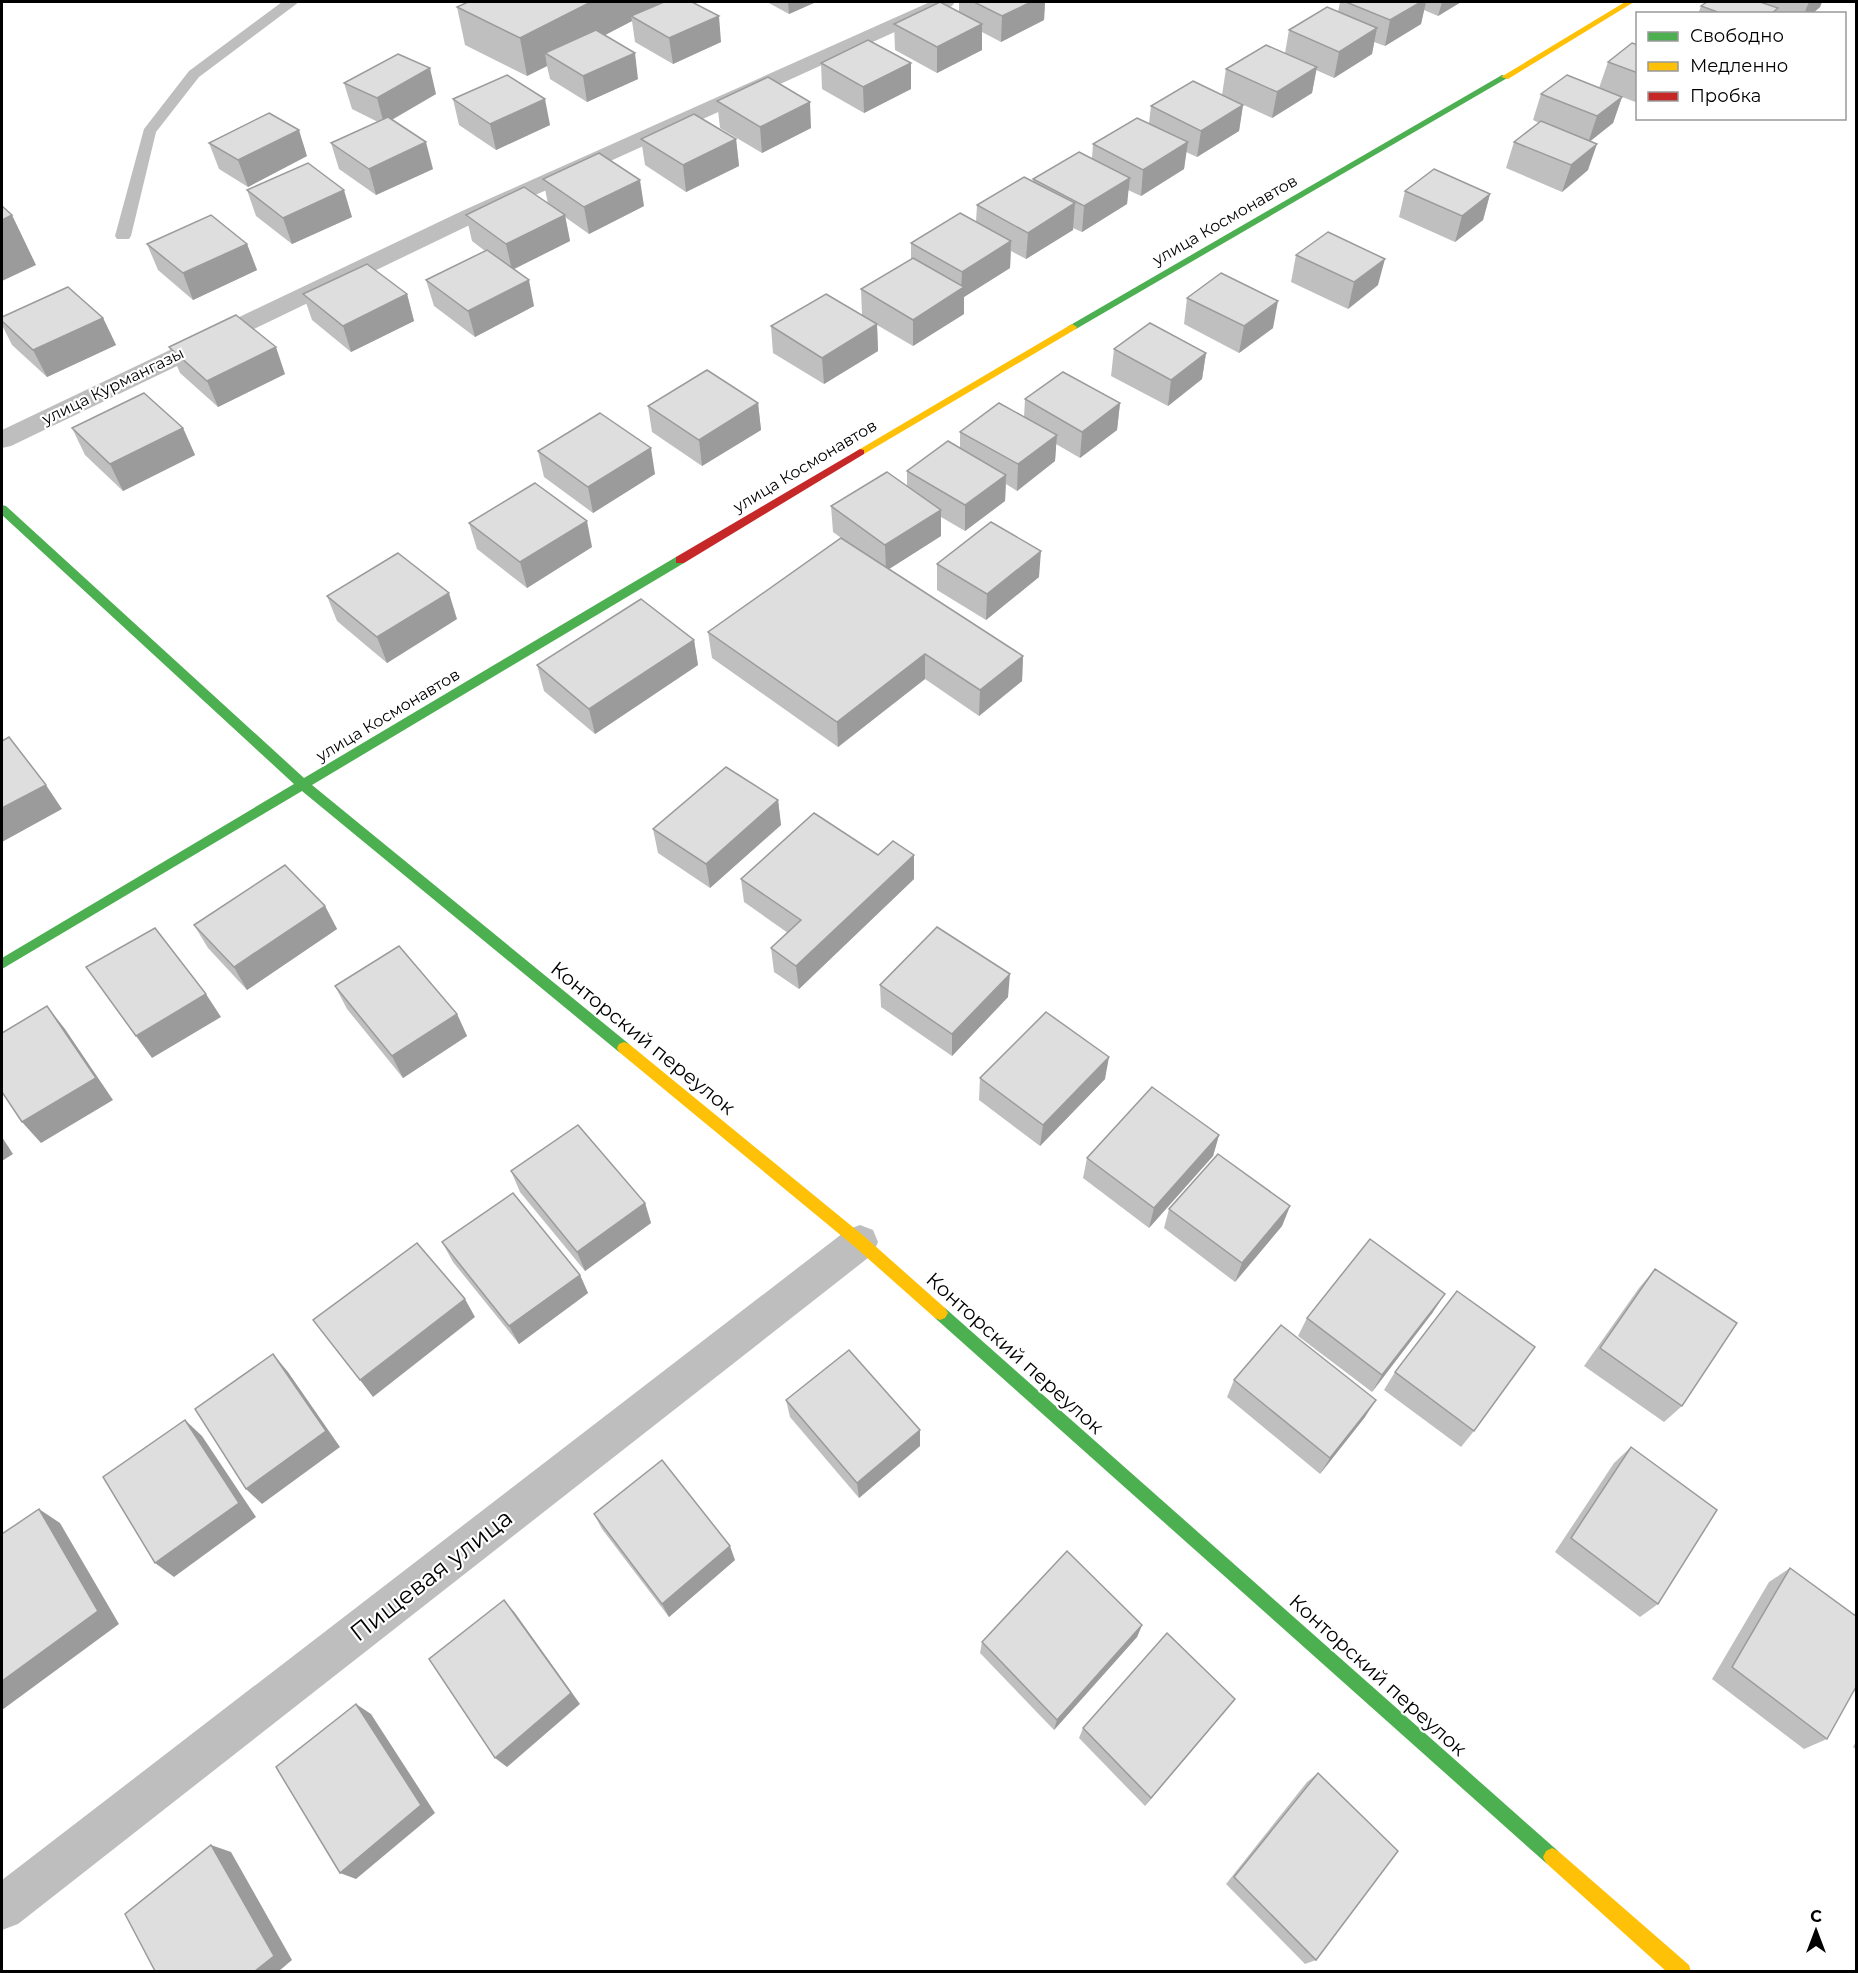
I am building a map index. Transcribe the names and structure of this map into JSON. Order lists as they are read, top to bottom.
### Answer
{
  "streets": {
    "street": [
      "улица Космонавтов",
      "улица Курмангазы",
      "Конторский переулок",
      "Пищевая улица"
    ]
  },
  "crossings": [
    ["улица Космонавтов", "Конторский переулок"],
    ["Конторский переулок", "Пищевая улица"]
  ],
  "legend": ["Свободно", "Медленно", "Пробка"],
  "north": "top"
}
